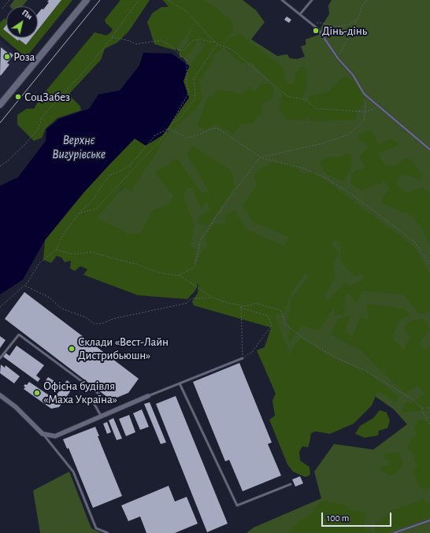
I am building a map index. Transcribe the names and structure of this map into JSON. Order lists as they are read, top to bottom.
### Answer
{
  "water": ["Верхнє Вигурівське"],
  "places": [
    "Дінь-дінь",
    "Роза",
    "СоцЗабез",
    "Склади «Вест-Лайн Дистрибьюшн»",
    "Офісна будівля «Маха Україна»"
  ],
  "scale_bar": "100 m",
  "north": "top right"
}
